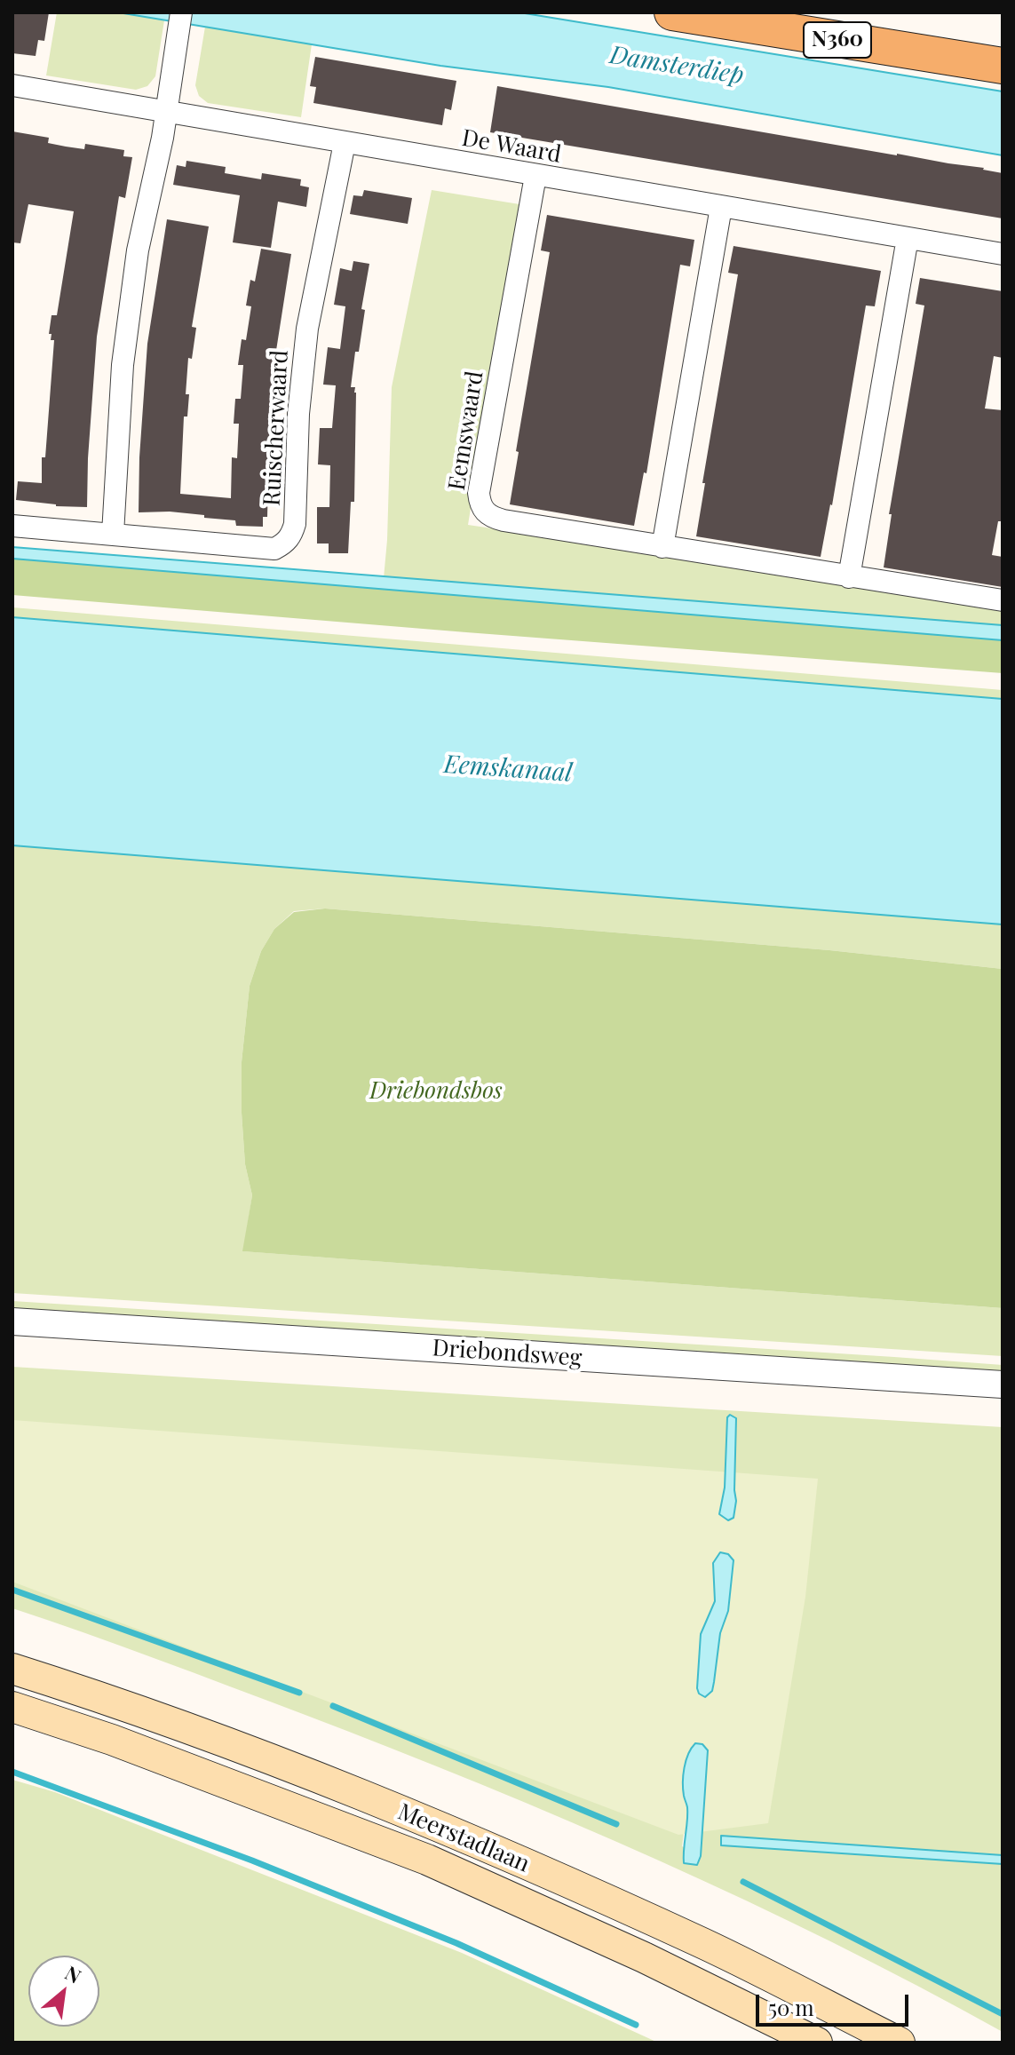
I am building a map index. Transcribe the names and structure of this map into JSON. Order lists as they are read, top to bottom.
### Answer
{
  "streets": {
    "main road": ["N360", "Meerstadlaan"],
    "street": [
      "De Waard",
      "Ruischerwaard",
      "Eemswaard",
      "Driebondsweg"
    ]
  },
  "crossings": [
    ["De Waard", "Ruischerwaard"],
    ["De Waard", "Eemswaard"]
  ],
  "water": ["Damsterdiep", "Eemskanaal"],
  "parks": ["Driebondsbos"],
  "scale_bar": "50 m",
  "north": "top right"
}
